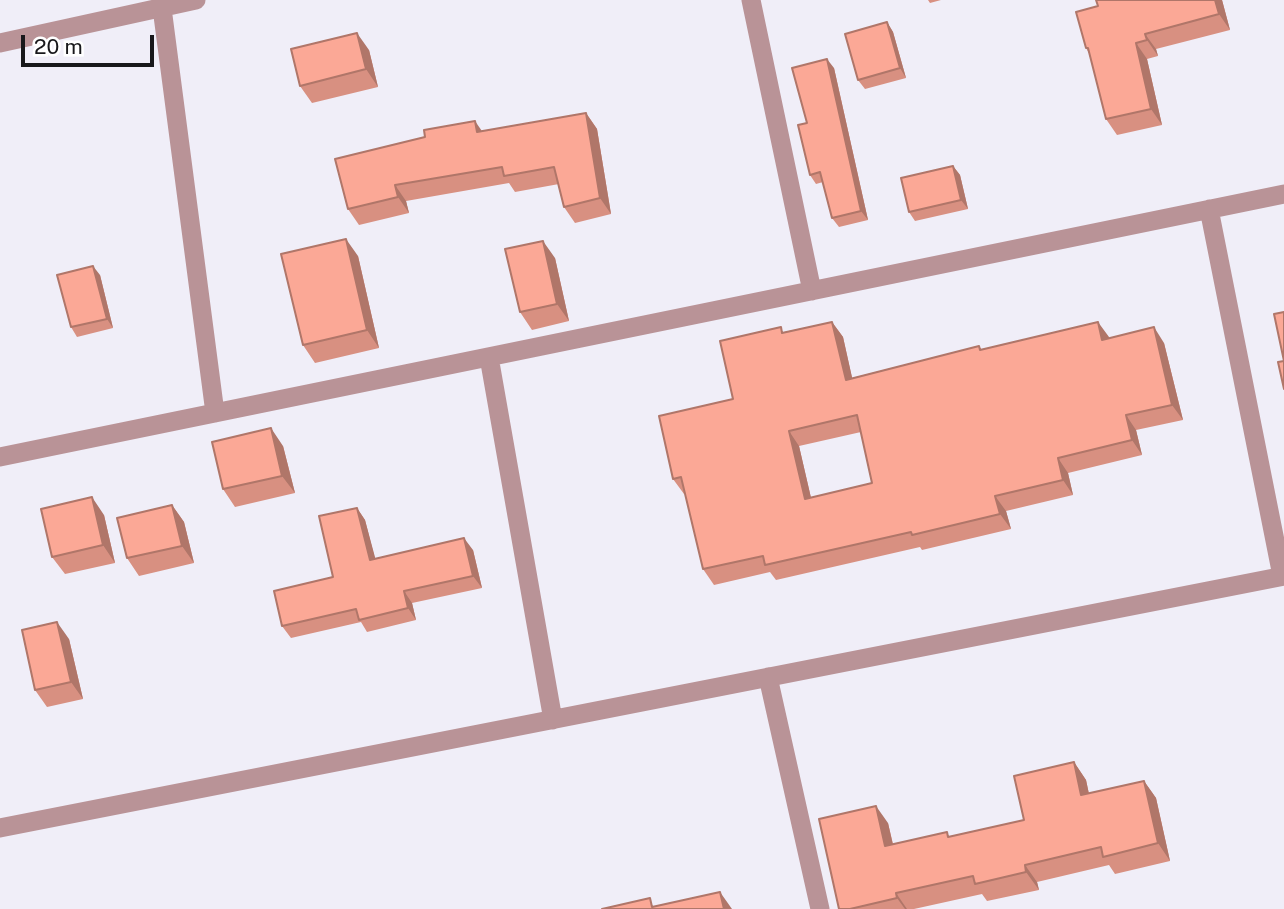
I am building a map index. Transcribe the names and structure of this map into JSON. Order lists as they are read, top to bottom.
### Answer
{
  "scale_bar": "20 m"
}
